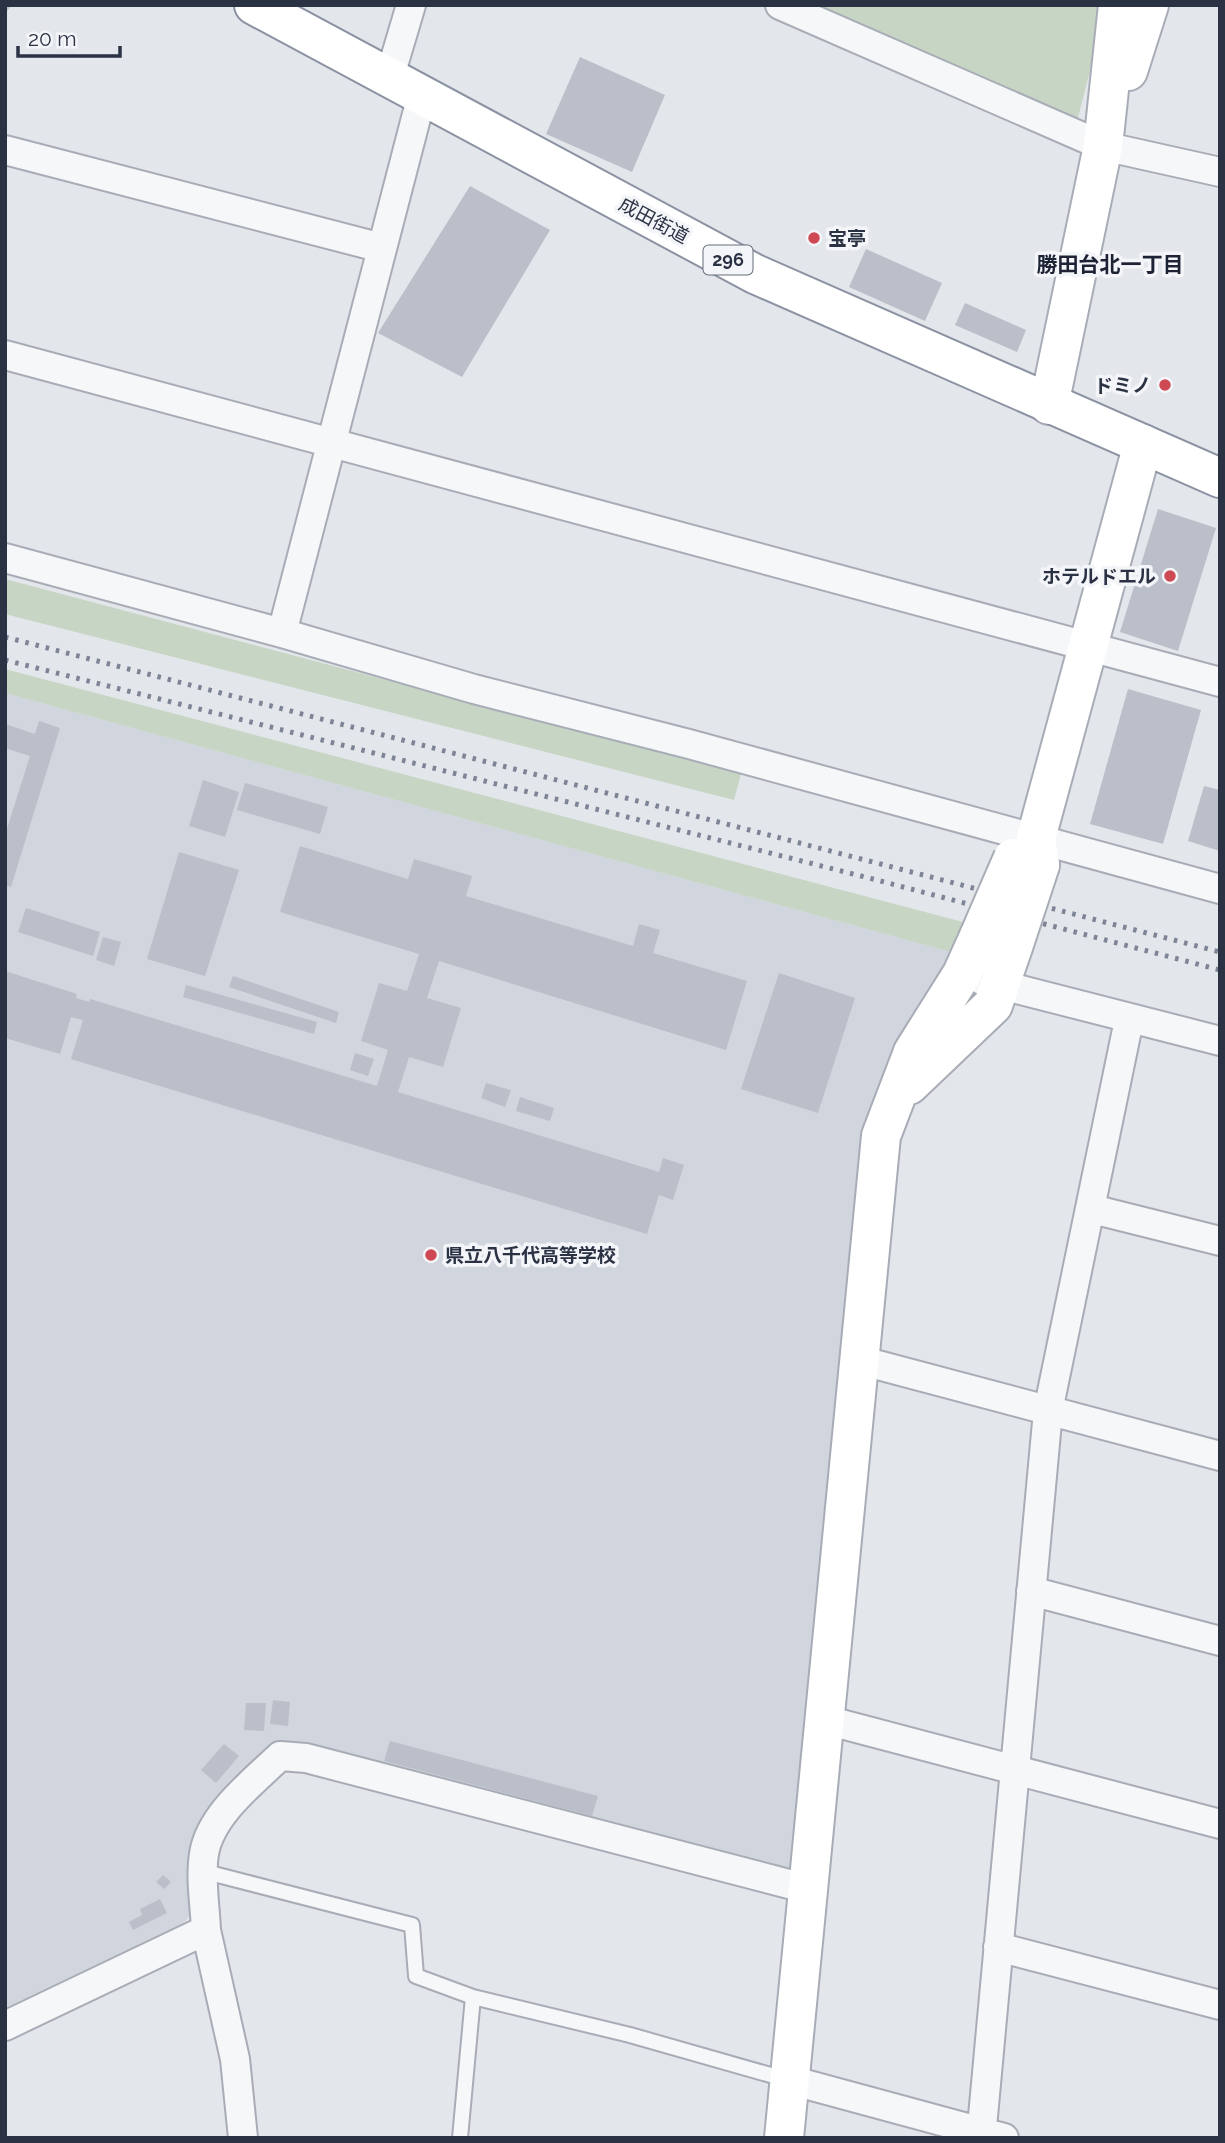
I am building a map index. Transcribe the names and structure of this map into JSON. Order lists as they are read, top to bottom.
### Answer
{
  "streets": {
    "main road": ["成田街道", "296"]
  },
  "districts": ["勝田台北一丁目"],
  "places": [
    "宝亭",
    "ドミノ",
    "ホテルドエル",
    "県立八千代高等学校"
  ],
  "scale_bar": "20 m"
}
